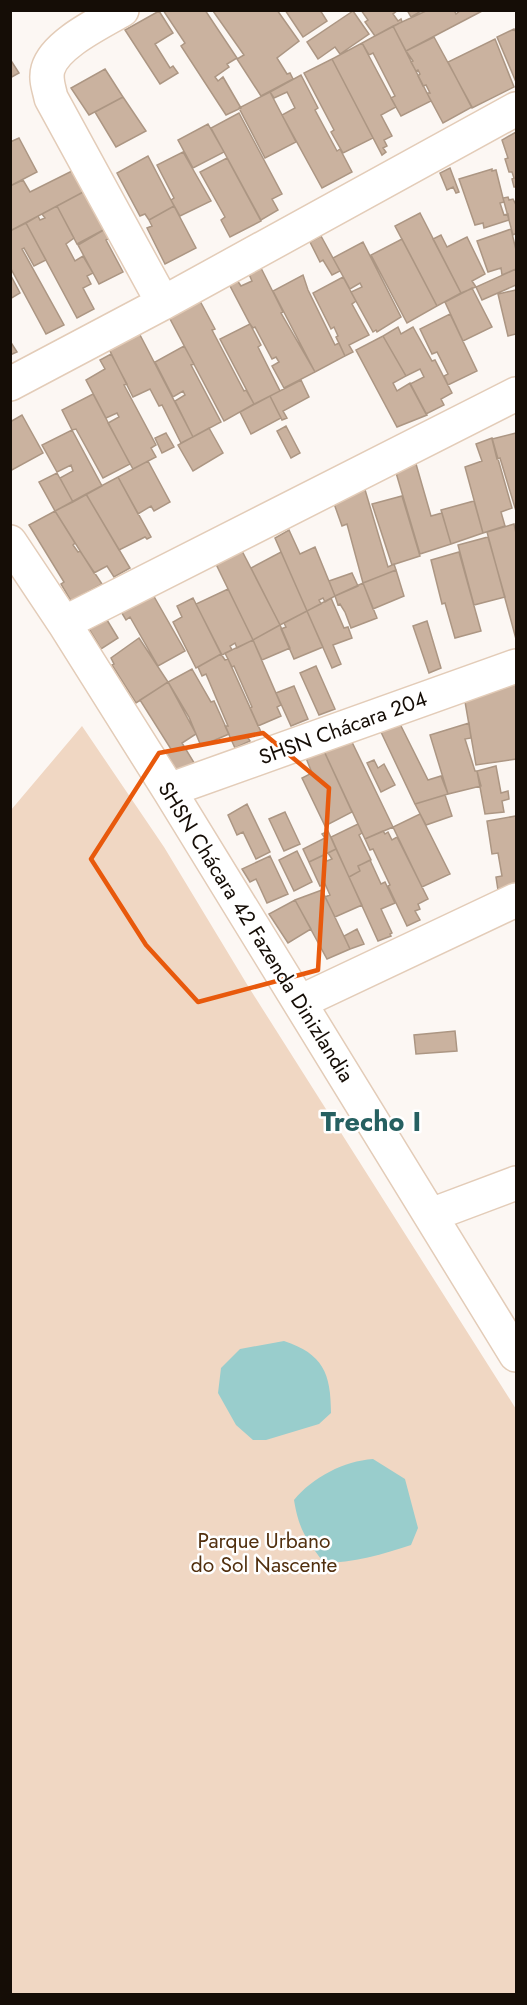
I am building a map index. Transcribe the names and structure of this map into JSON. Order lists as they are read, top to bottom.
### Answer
{
  "streets": {
    "street": ["SHSN Chácara 204", "SHSN Chácara 42 Fazenda Dinizlandia"]
  },
  "crossings": [
    ["SHSN Chácara 204", "SHSN Chácara 42 Fazenda Dinizlandia"]
  ],
  "districts": ["Trecho I"],
  "parks": ["Parque Urbano do Sol Nascente"]
}
